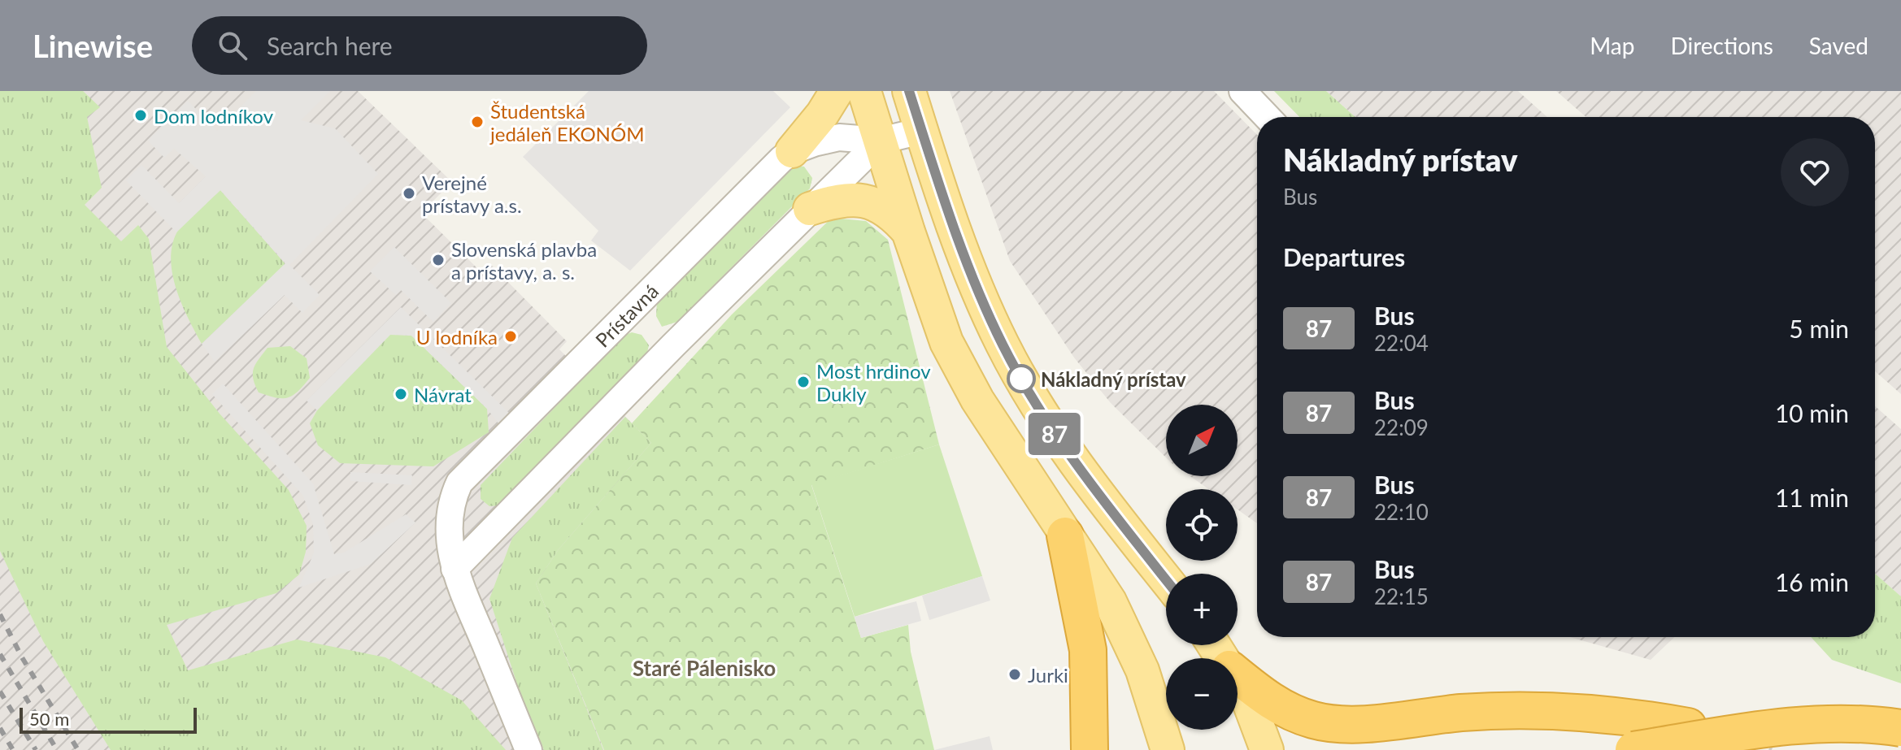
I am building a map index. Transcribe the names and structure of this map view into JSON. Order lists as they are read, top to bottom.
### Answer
{
  "streets": {
    "street": ["Prístavná"]
  },
  "districts": ["Staré Pálenisko"],
  "places": [
    "Dom lodníkov",
    "Študentská jedáleň EKONÓM",
    "Verejné prístavy a.s.",
    "Slovenská plavba a prístavy, a. s.",
    "U lodníka",
    "Nákladný prístav",
    "Most hrdinov Dukly",
    "Návrat",
    "Jurki"
  ],
  "lines": ["bus line 87"],
  "scale_bar": "50 m",
  "north": "top right",
  "page": {
    "header": "Linewise",
    "search": "Search here",
    "nav": ["Map", "Directions", "Saved"],
    "on_map": "87",
    "heading": [
      ["Nákladný prístav", "Bus"],
      "Departures"
    ],
    "list": [
      {
        "mark": "87",
        "name": "Bus",
        "note": "22:04",
        "value": "5 min"
      },
      {
        "mark": "87",
        "name": "Bus",
        "note": "22:09",
        "value": "10 min"
      },
      {
        "mark": "87",
        "name": "Bus",
        "note": "22:10",
        "value": "11 min"
      },
      {
        "mark": "87",
        "name": "Bus",
        "note": "22:15",
        "value": "16 min"
      }
    ],
    "map_buttons": ["+", "−"],
    "scale": "50 m"
  }
}
